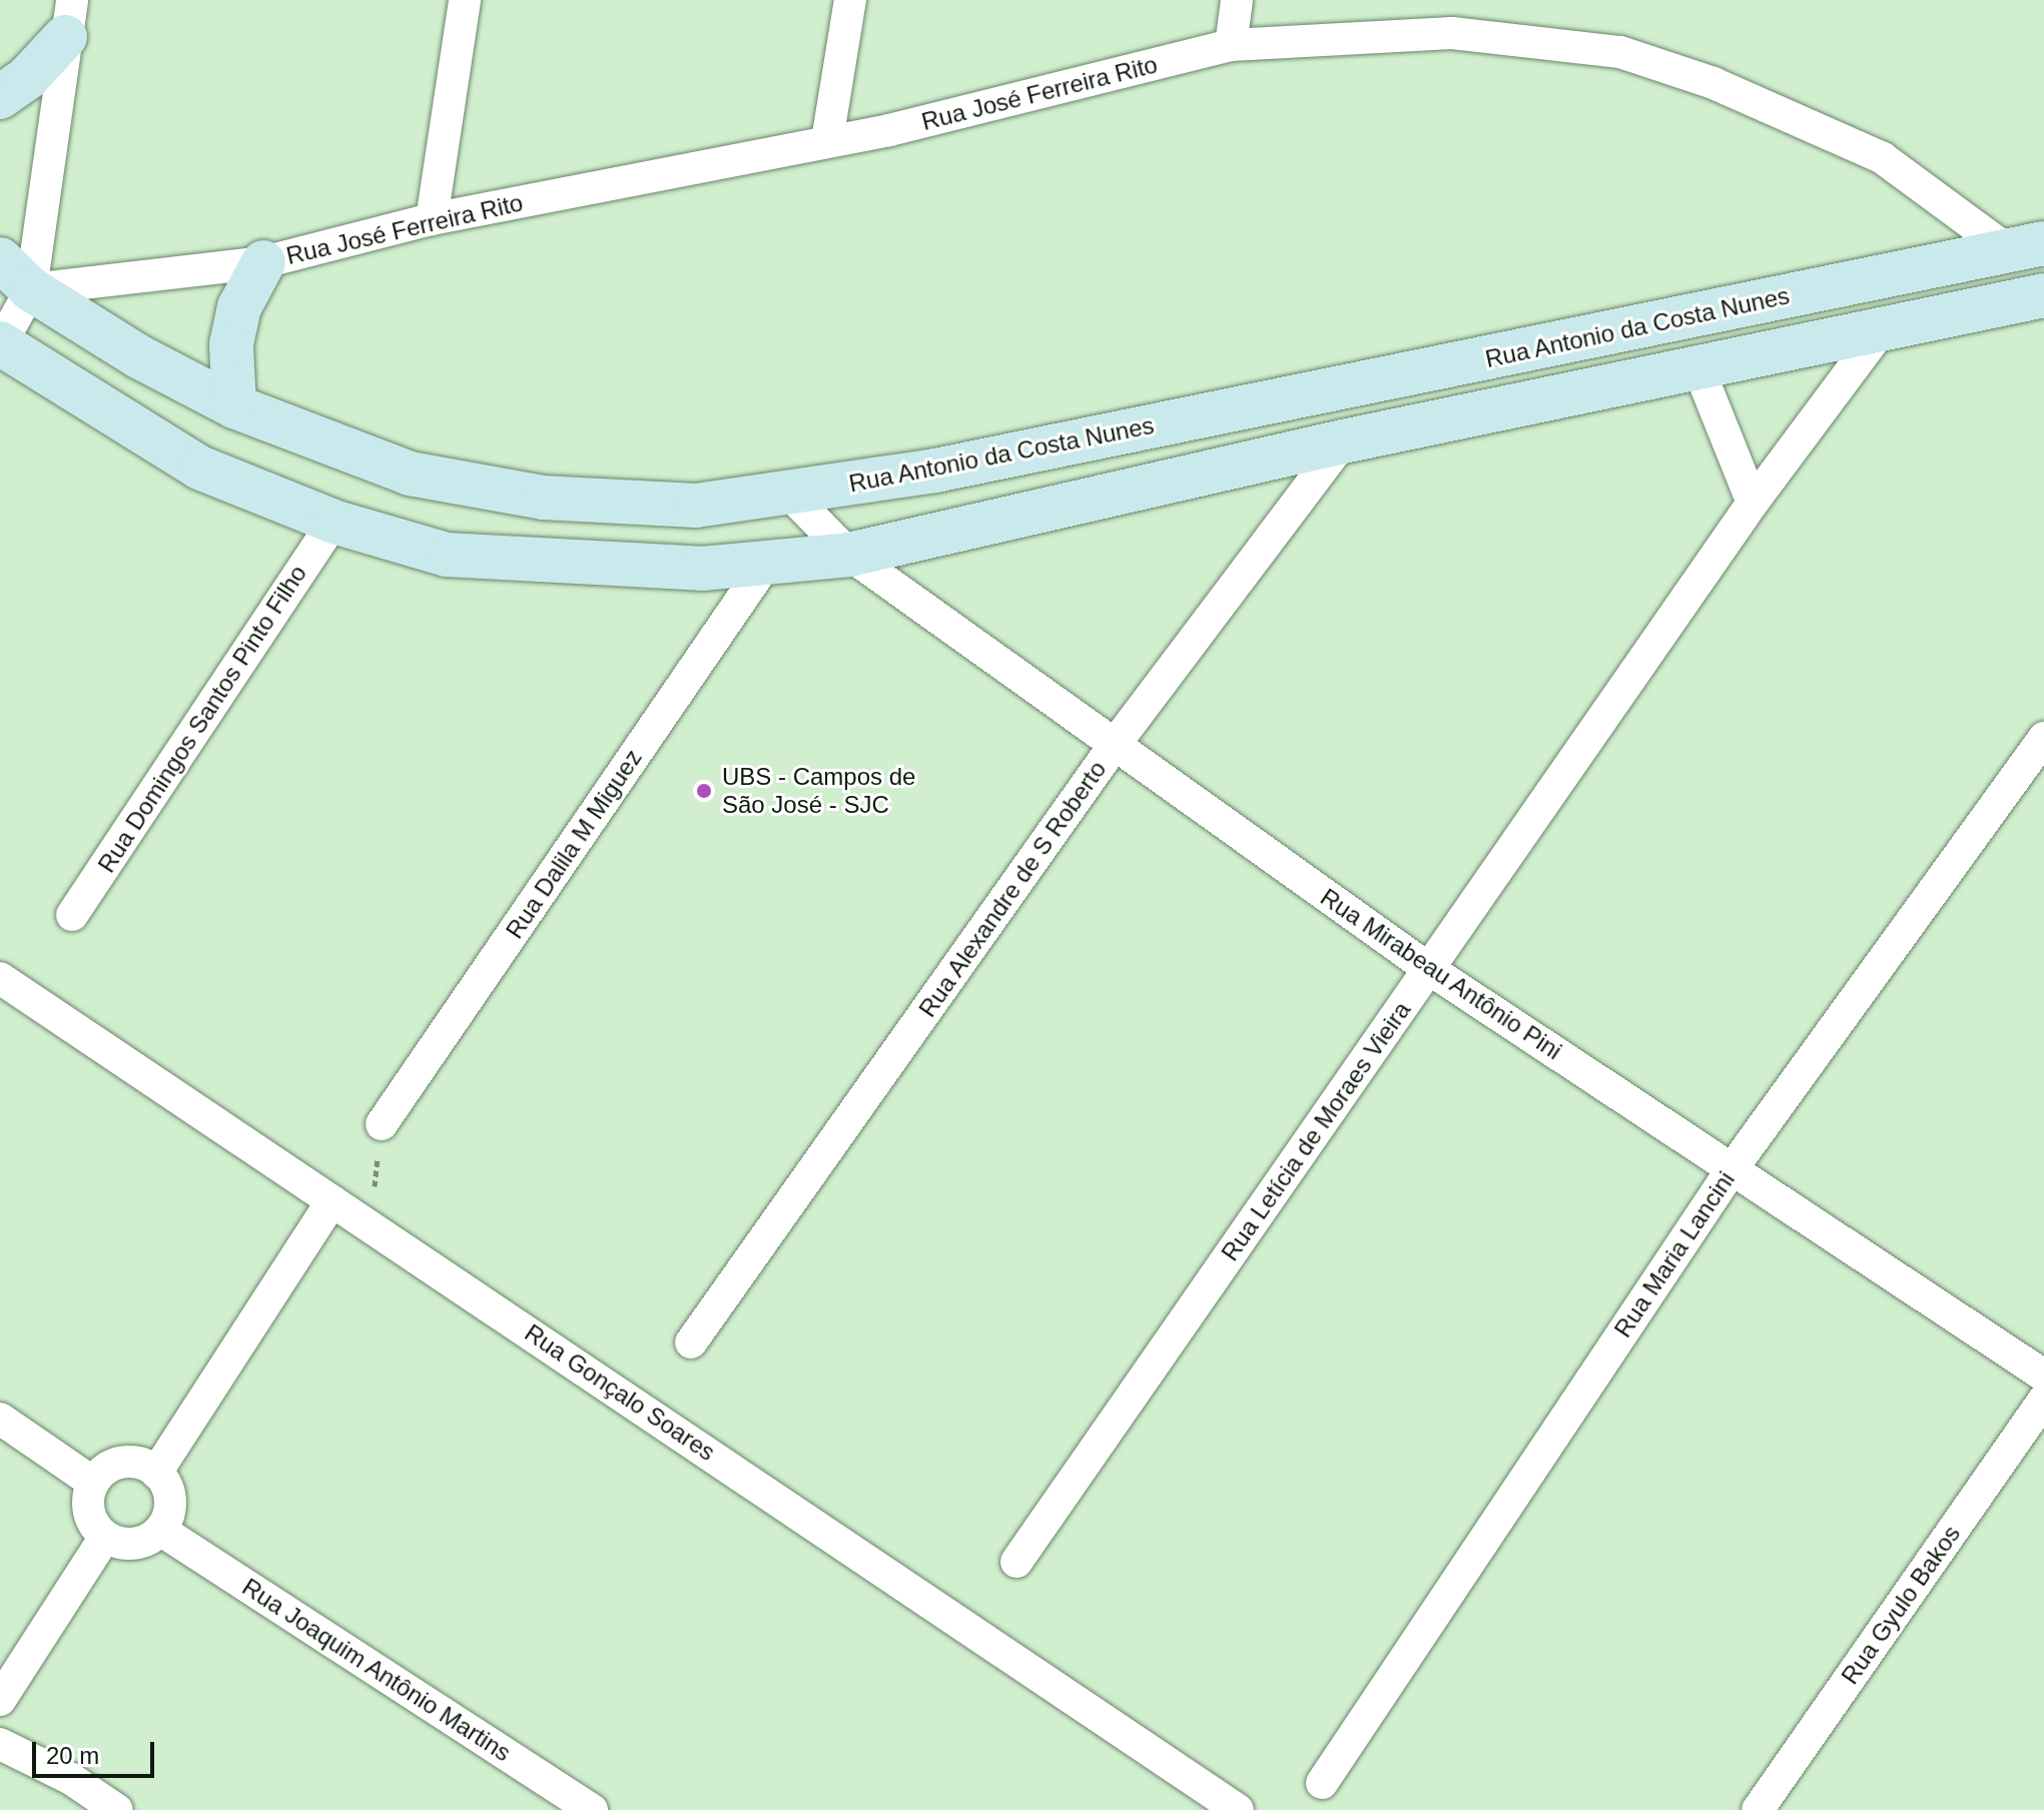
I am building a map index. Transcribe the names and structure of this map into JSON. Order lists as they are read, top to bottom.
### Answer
{
  "streets": {
    "main road": ["Rua Antonio da Costa Nunes"],
    "street": [
      "Rua José Ferreira Rito",
      "Rua Domingos Santos Pinto Filho",
      "Rua Dalila M Miguez",
      "Rua Alexandre de S Roberto",
      "Rua Mirabeau Antônio Pini",
      "Rua Letícia de Moraes Vieira",
      "Rua Maria Lancini",
      "Rua Gonçalo Soares",
      "Rua Gyulo Bakos",
      "Rua Joaquim Antônio Martins"
    ]
  },
  "crossings": [
    ["Rua José Ferreira Rito", "Rua Antonio da Costa Nunes"],
    ["Rua Antonio da Costa Nunes", "Rua Mirabeau Antônio Pini"],
    ["Rua Alexandre de S Roberto", "Rua Mirabeau Antônio Pini"],
    ["Rua Mirabeau Antônio Pini", "Rua Letícia de Moraes Vieira"],
    ["Rua Mirabeau Antônio Pini", "Rua Maria Lancini"]
  ],
  "places": ["UBS - Campos de São José - SJC"],
  "scale_bar": "20 m"
}
